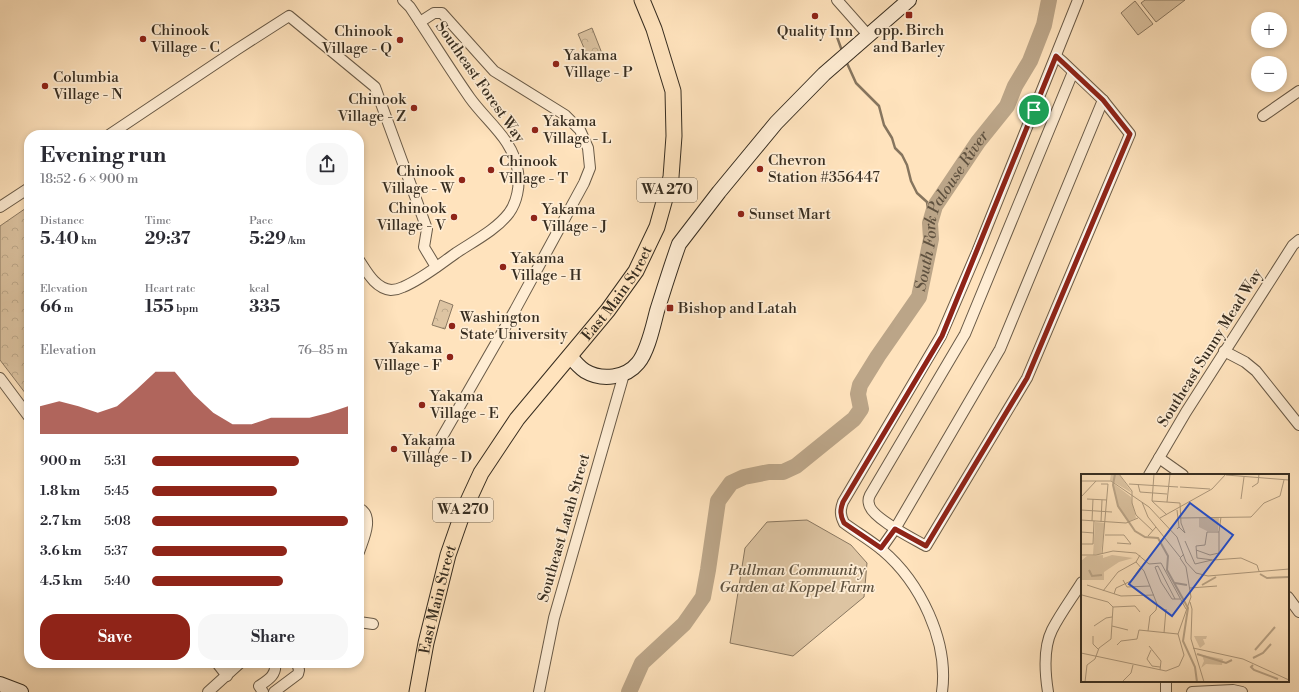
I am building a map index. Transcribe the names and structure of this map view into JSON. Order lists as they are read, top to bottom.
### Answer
{
  "streets": {
    "main road": ["WA 270", "East Main Street"],
    "street": ["Southeast Forest Way", "Southeast Sunny Mead Way", "Southeast Latah Street"]
  },
  "water": ["South Fork Palouse River"],
  "parks": ["Pullman Community Garden at Koppel Farm"],
  "places": {
    "transit": ["opp. Birch and Barley", "Bishop and Latah"],
    "other": [
      "Quality Inn",
      "Chinook Village - C",
      "Chinook Village - Q",
      "Yakama Village - P",
      "Columbia Village - N",
      "Chinook Village - Z",
      "Yakama Village - L",
      "Chevron Station #356447",
      "Chinook Village - T",
      "Chinook Village - W",
      "Sunset Mart",
      "Chinook Village - V",
      "Yakama Village - J",
      "Yakama Village - H",
      "Washington State University",
      "Yakama Village - F",
      "Yakama Village - E",
      "Yakama Village - D"
    ]
  },
  "page": {
    "map_buttons": ["+", "−"],
    "heading": ["Evening run", "18:52 · 6 × 900 m"],
    "stats": [
      ["Distance", "5.40 km"],
      ["Time", "29:37"],
      ["Pace", "5:29 /km"],
      ["Elevation", "66 m"],
      ["Heart rate", "155 bpm"],
      ["kcal", "335"]
    ],
    "chart": ["Elevation", "76–85 m"],
    "list": [
      {
        "name": "900 m",
        "note": "5:31"
      },
      {
        "name": "1.8 km",
        "note": "5:45"
      },
      {
        "name": "2.7 km",
        "note": "5:08"
      },
      {
        "name": "3.6 km",
        "note": "5:37"
      },
      {
        "name": "4.5 km",
        "note": "5:40"
      }
    ],
    "buttons": ["Save", "Share"]
  }
}
